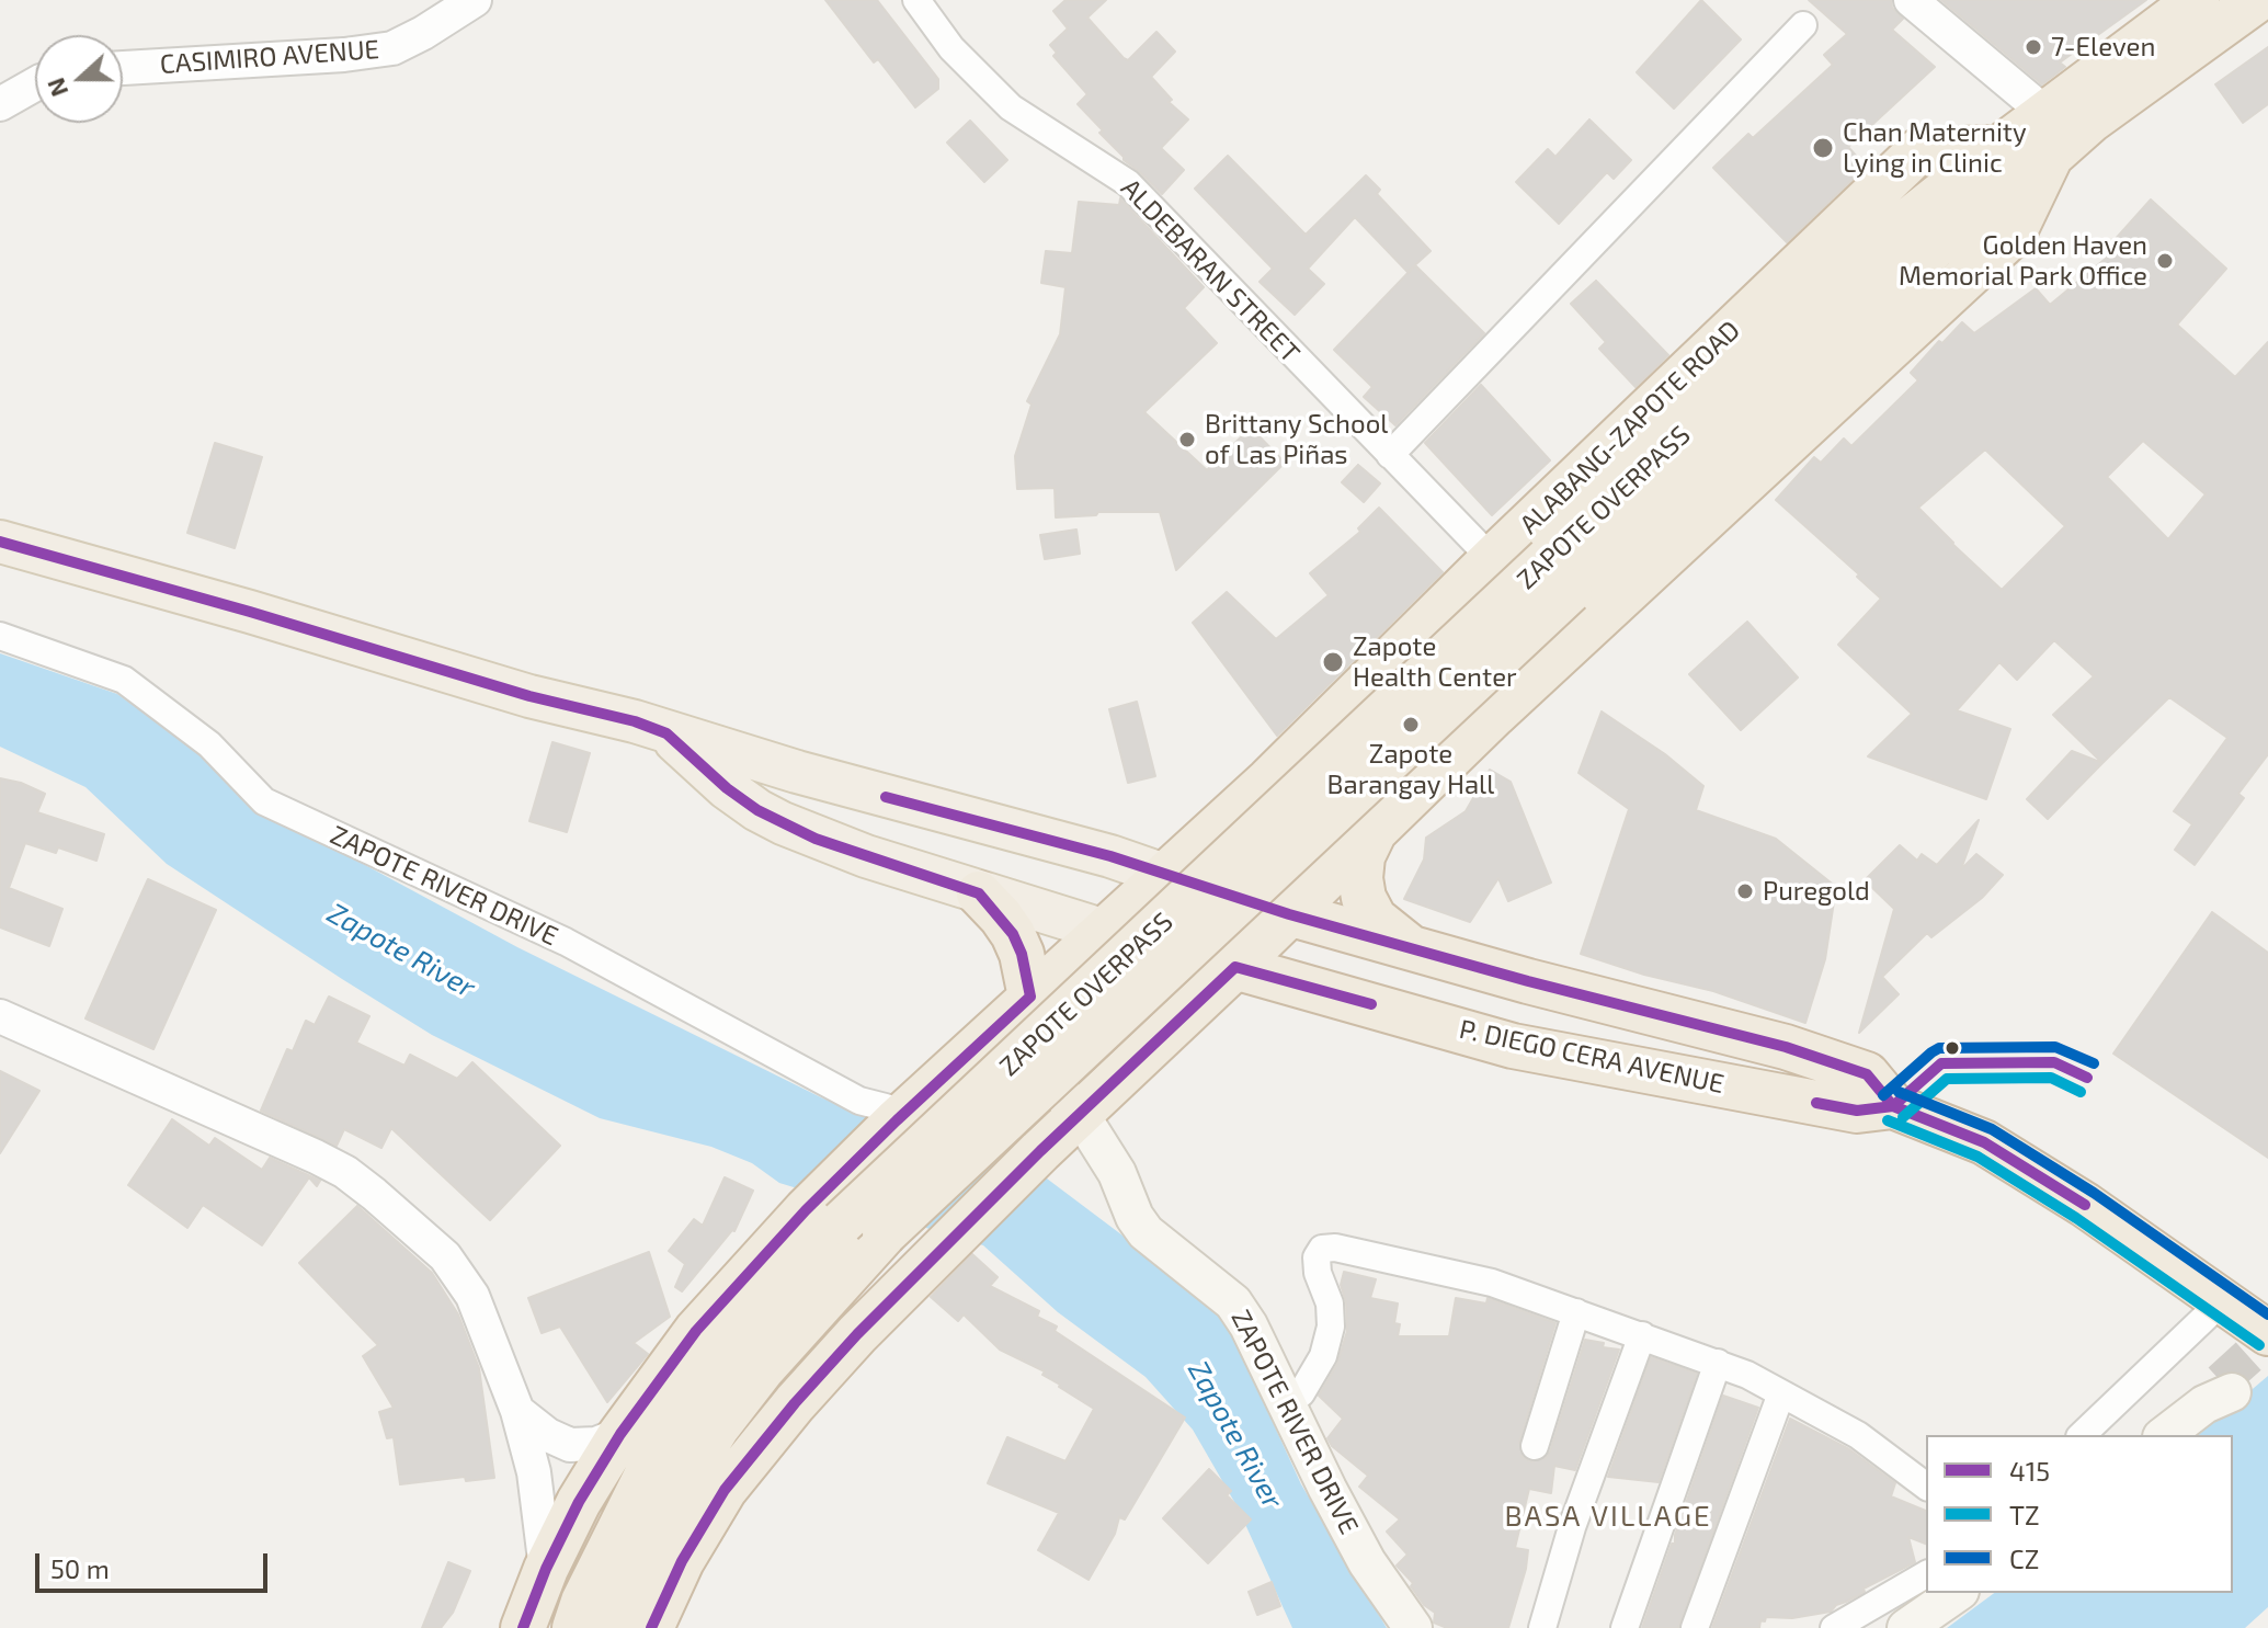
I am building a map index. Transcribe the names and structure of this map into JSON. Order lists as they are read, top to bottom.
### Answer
{
  "streets": {
    "highway": ["ALABANG-ZAPOTE ROAD", "ZAPOTE OVERPASS", "P. DIEGO CERA AVENUE"],
    "main road": ["ZAPOTE RIVER DRIVE"],
    "street": ["CASIMIRO AVENUE", "ALDEBARAN STREET"]
  },
  "crossings": [
    ["ALDEBARAN STREET", "ALABANG-ZAPOTE ROAD"],
    ["ALABANG-ZAPOTE ROAD", "ZAPOTE OVERPASS"],
    ["ALABANG-ZAPOTE ROAD", "ZAPOTE RIVER DRIVE"],
    ["ALABANG-ZAPOTE ROAD", "P. DIEGO CERA AVENUE"]
  ],
  "districts": ["BASA VILLAGE"],
  "water": ["Zapote River"],
  "places": [
    "7-Eleven",
    "Chan Maternity Lying in Clinic",
    "Golden Haven Memorial Park Office",
    "Brittany School of Las Piñas",
    "Zapote Health Center",
    "Zapote Barangay Hall",
    "Puregold"
  ],
  "lines": ["transit line 415", "transit line CZ", "transit line TZ"],
  "legend": ["415", "TZ", "CZ"],
  "scale_bar": "50 m",
  "north": "left"
}
